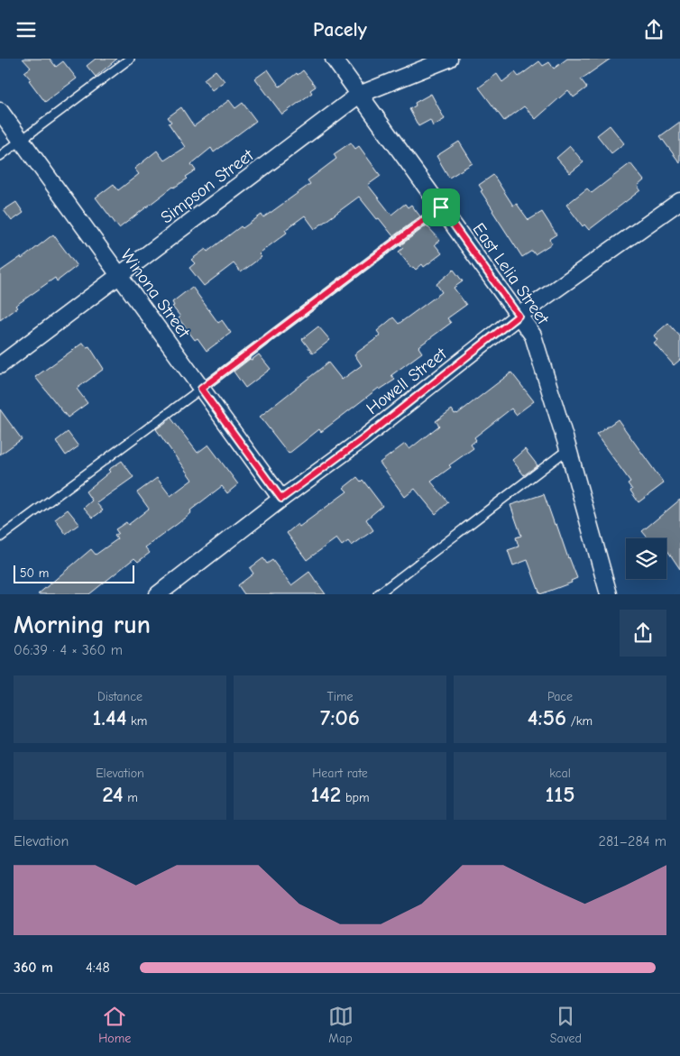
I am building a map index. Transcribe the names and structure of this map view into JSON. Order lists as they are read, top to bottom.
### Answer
{
  "streets": {
    "street": [
      "Simpson Street",
      "East Lelia Street",
      "Winona Street",
      "Howell Street"
    ]
  },
  "crossings": [
    ["Simpson Street", "East Lelia Street"],
    ["Simpson Street", "Winona Street"],
    ["East Lelia Street", "Howell Street"],
    ["Winona Street", "Howell Street"]
  ],
  "scale_bar": "50 m",
  "page": {
    "header": "Pacely",
    "scale": "50 m",
    "heading": ["Morning run", "06:39 · 4 × 360 m"],
    "stats": [
      ["Distance", "1.44 km"],
      ["Time", "7:06"],
      ["Pace", "4:56 /km"],
      ["Elevation", "24 m"],
      ["Heart rate", "142 bpm"],
      ["kcal", "115"]
    ],
    "chart": ["Elevation", "281–284 m"],
    "list": [
      {
        "name": "360 m",
        "note": "4:48"
      }
    ],
    "tabs": ["Home", "Map", "Saved"]
  }
}
